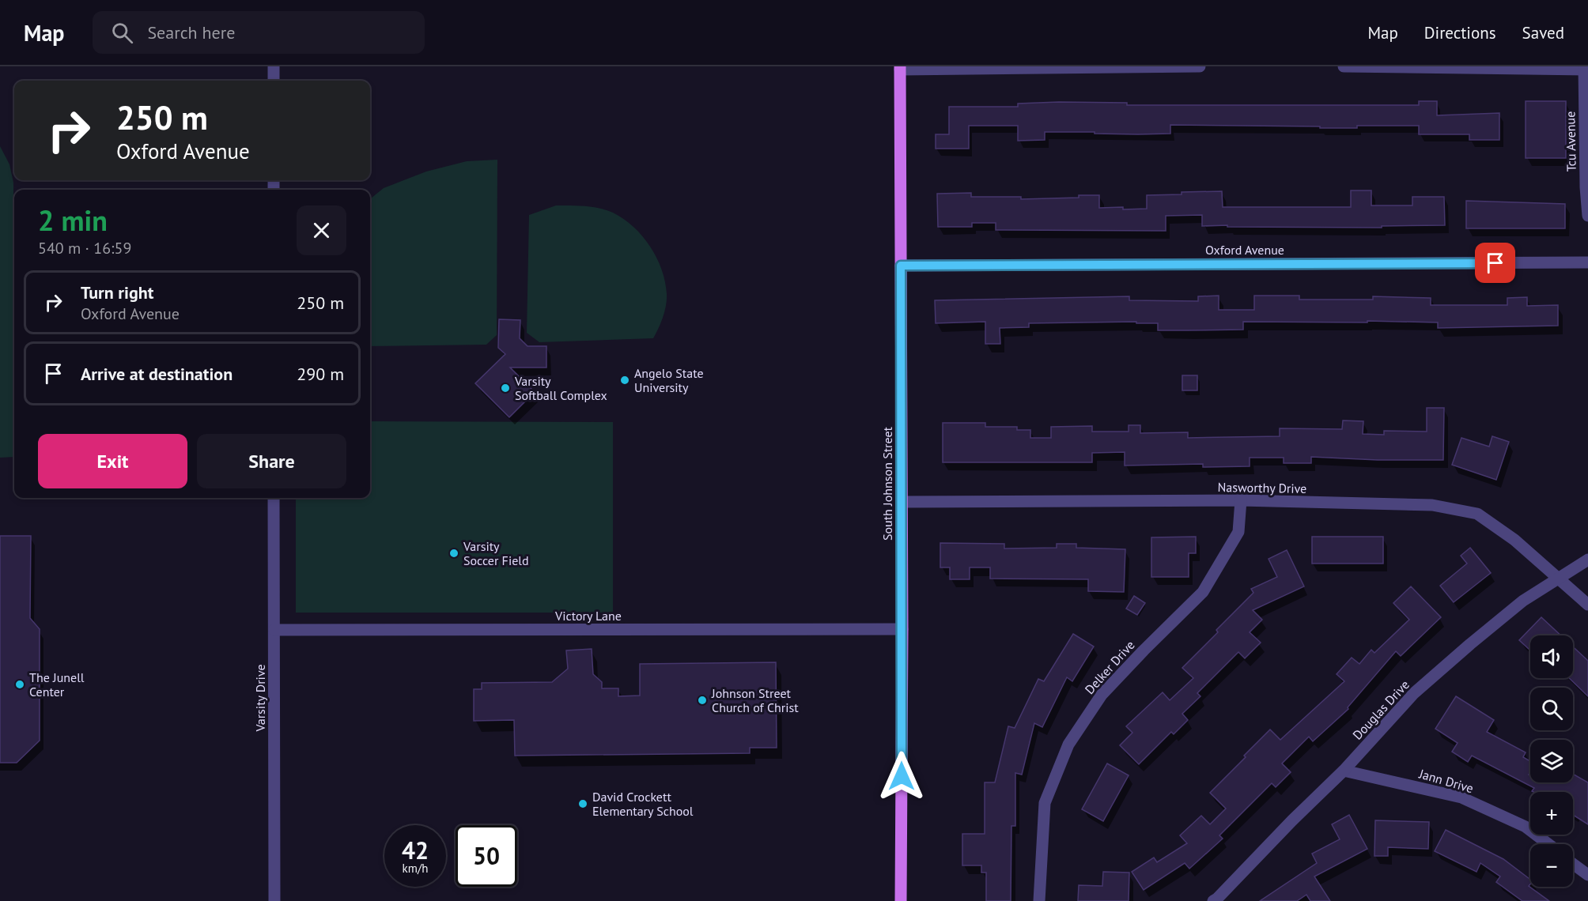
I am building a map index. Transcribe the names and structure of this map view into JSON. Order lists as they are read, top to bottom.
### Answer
{
  "streets": {
    "main road": ["South Johnson Street"],
    "street": [
      "Tcu Avenue",
      "Oxford Avenue",
      "Nasworthy Drive",
      "Victory Lane",
      "Delker Drive",
      "Varsity Drive",
      "Douglas Drive",
      "Jann Drive"
    ]
  },
  "crossings": [
    ["Oxford Avenue", "South Johnson Street"],
    ["South Johnson Street", "Nasworthy Drive"],
    ["South Johnson Street", "Victory Lane"],
    ["Nasworthy Drive", "Delker Drive"],
    ["Nasworthy Drive", "Douglas Drive"],
    ["Victory Lane", "Varsity Drive"],
    ["Douglas Drive", "Jann Drive"]
  ],
  "places": [
    "Angelo State University",
    "Varsity Softball Complex",
    "Varsity Soccer Field",
    "The Junell Center",
    "Johnson Street Church of Christ",
    "David Crockett Elementary School"
  ],
  "page": {
    "header": "Map",
    "search": "Search here",
    "nav": ["Map", "Directions", "Saved"],
    "turn": ["250 m", "Oxford Avenue"],
    "heading": ["2 min", "540 m · 16:59"],
    "list": [
      {
        "name": "Turn right",
        "note": "Oxford Avenue",
        "value": "250 m"
      },
      {
        "name": "Arrive at destination",
        "value": "290 m"
      }
    ],
    "buttons": ["Exit", "Share"],
    "map_buttons": ["+", "−"],
    "speed": "42 km/h",
    "limit": "50"
  }
}
